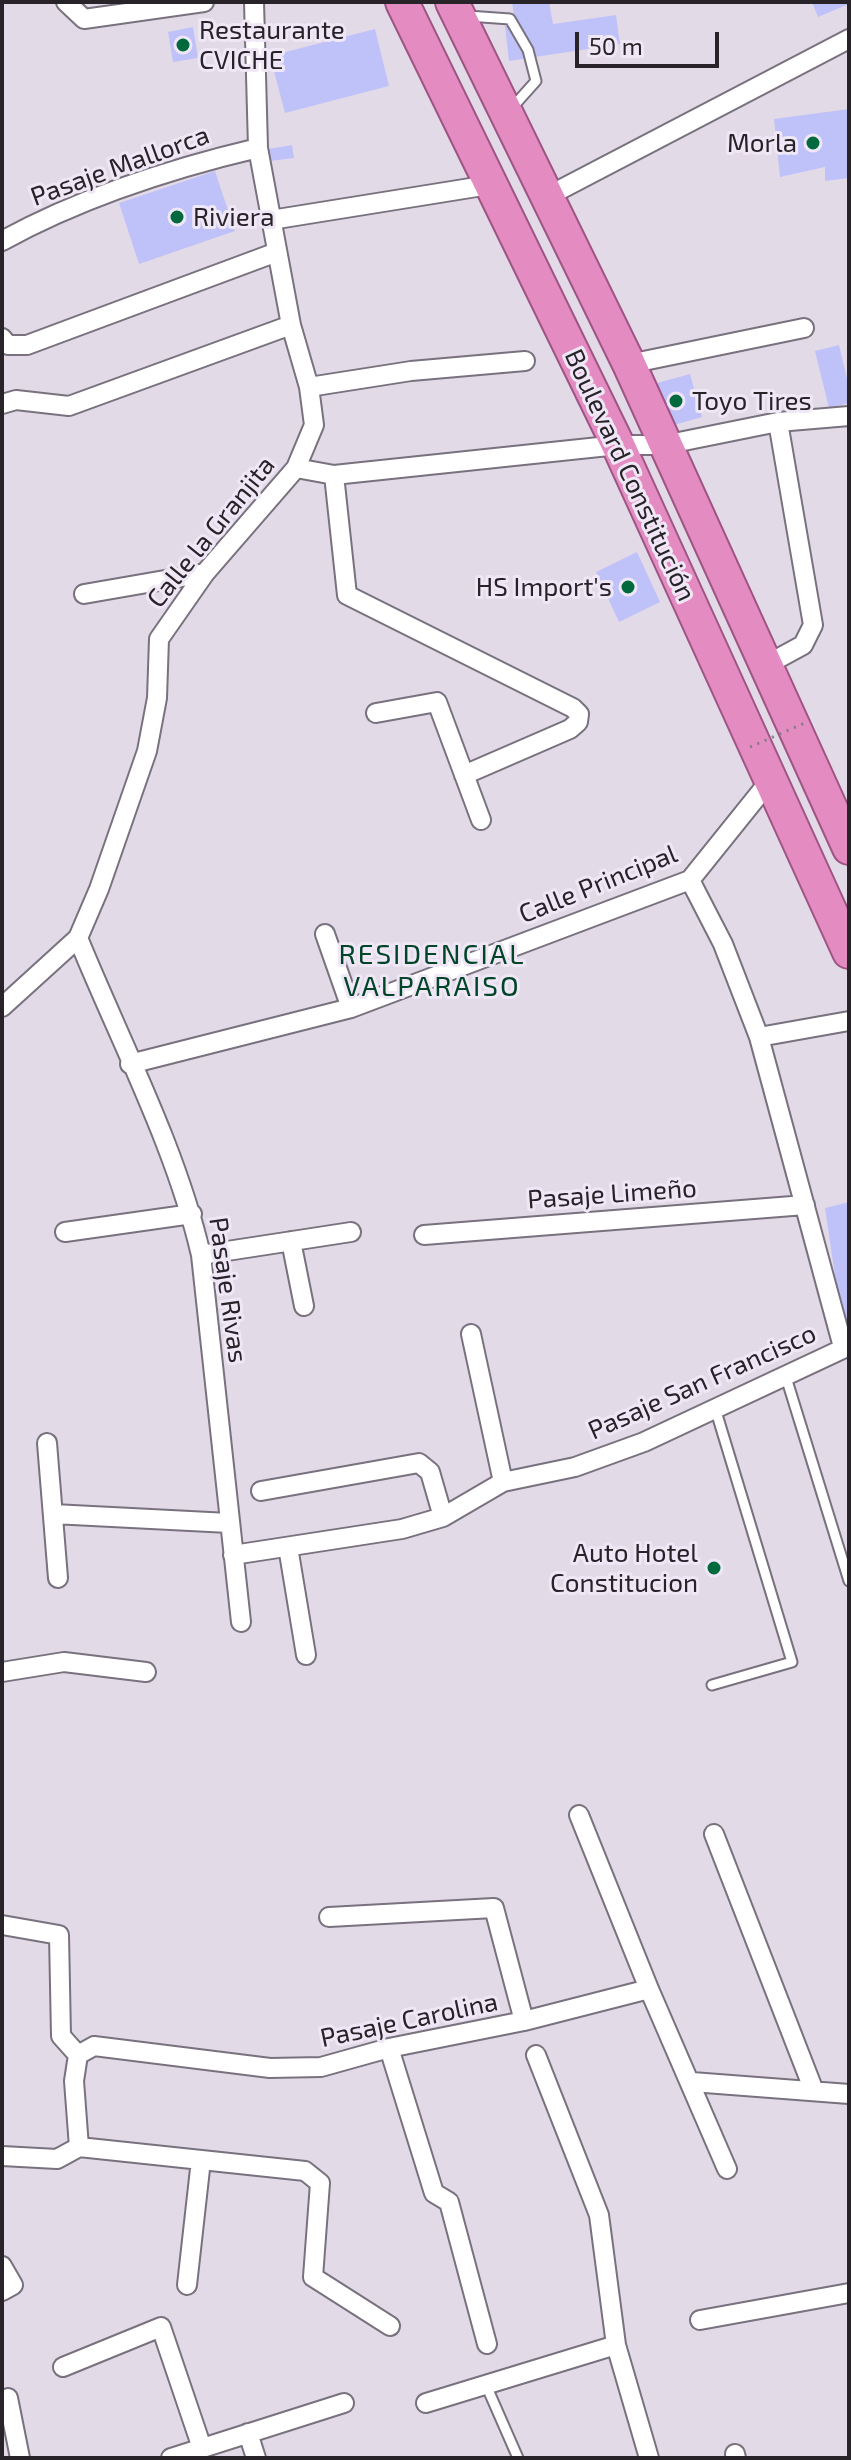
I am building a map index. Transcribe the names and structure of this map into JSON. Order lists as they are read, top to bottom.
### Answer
{
  "streets": {
    "highway": ["Boulevard Constitución"],
    "street": [
      "Pasaje Mallorca",
      "Calle la Granjita",
      "Calle Principal",
      "Pasaje Limeño",
      "Pasaje Rivas",
      "Pasaje San Francisco",
      "Pasaje Carolina"
    ]
  },
  "crossings": [
    ["Pasaje Mallorca", "Calle la Granjita"],
    ["Boulevard Constitución", "Calle Principal"],
    ["Calle la Granjita", "Pasaje Rivas"],
    ["Calle Principal", "Pasaje Rivas"],
    ["Pasaje Rivas", "Pasaje San Francisco"]
  ],
  "districts": ["RESIDENCIAL VALPARAISO"],
  "places": [
    "Restaurante CVICHE",
    "Morla",
    "Riviera",
    "Toyo Tires",
    "HS Import's",
    "Auto Hotel Constitucion"
  ],
  "scale_bar": "50 m"
}
